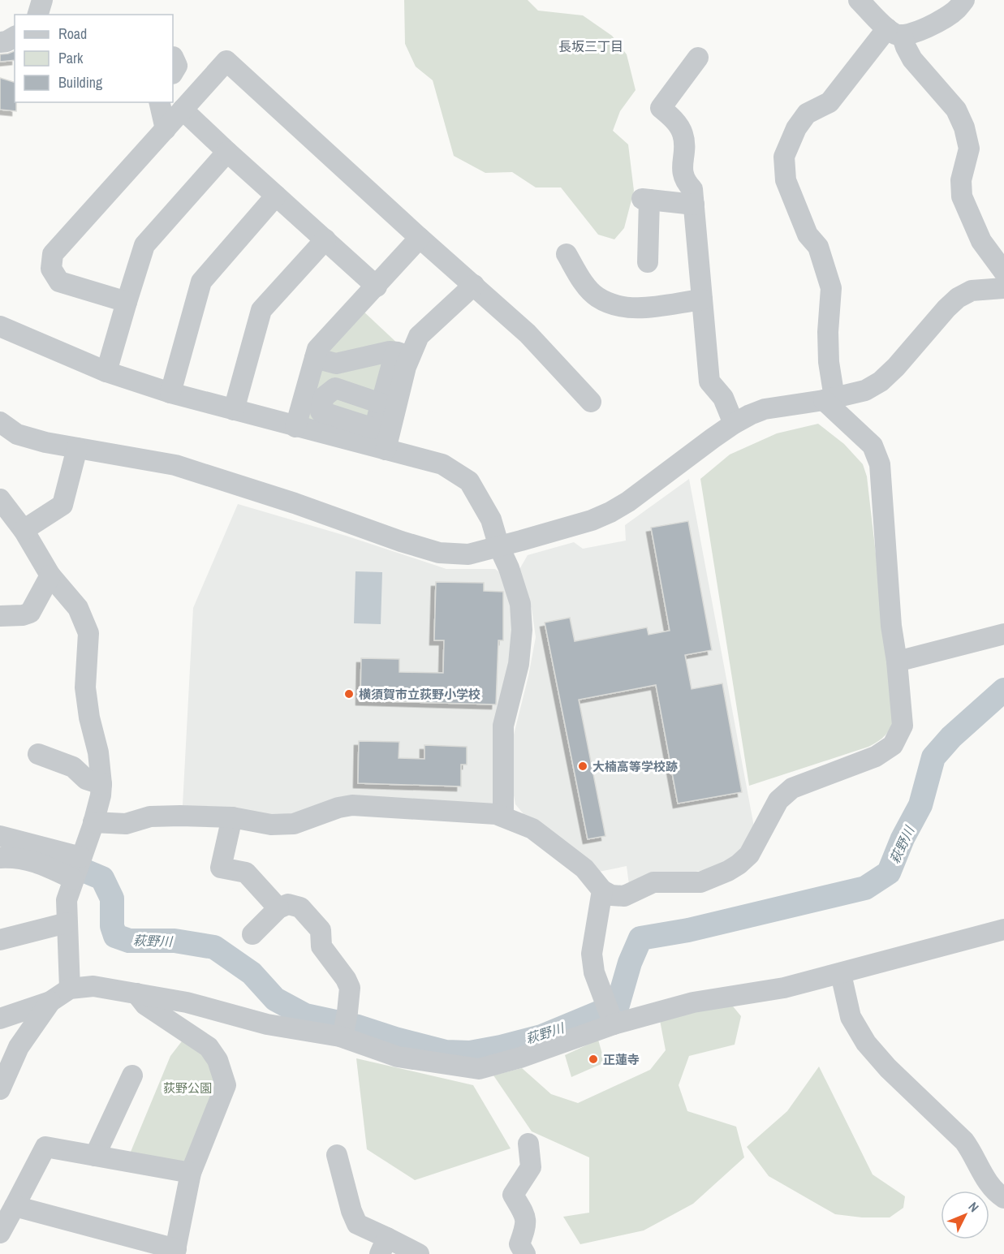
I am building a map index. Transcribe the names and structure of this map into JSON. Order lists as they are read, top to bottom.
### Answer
{
  "districts": ["長坂三丁目"],
  "water": ["萩野川"],
  "parks": ["荻野公園"],
  "places": ["横須賀市立荻野小学校", "大楠高等学校跡", "正蓮寺"],
  "legend": ["Road", "Park", "Building"],
  "north": "top right"
}
